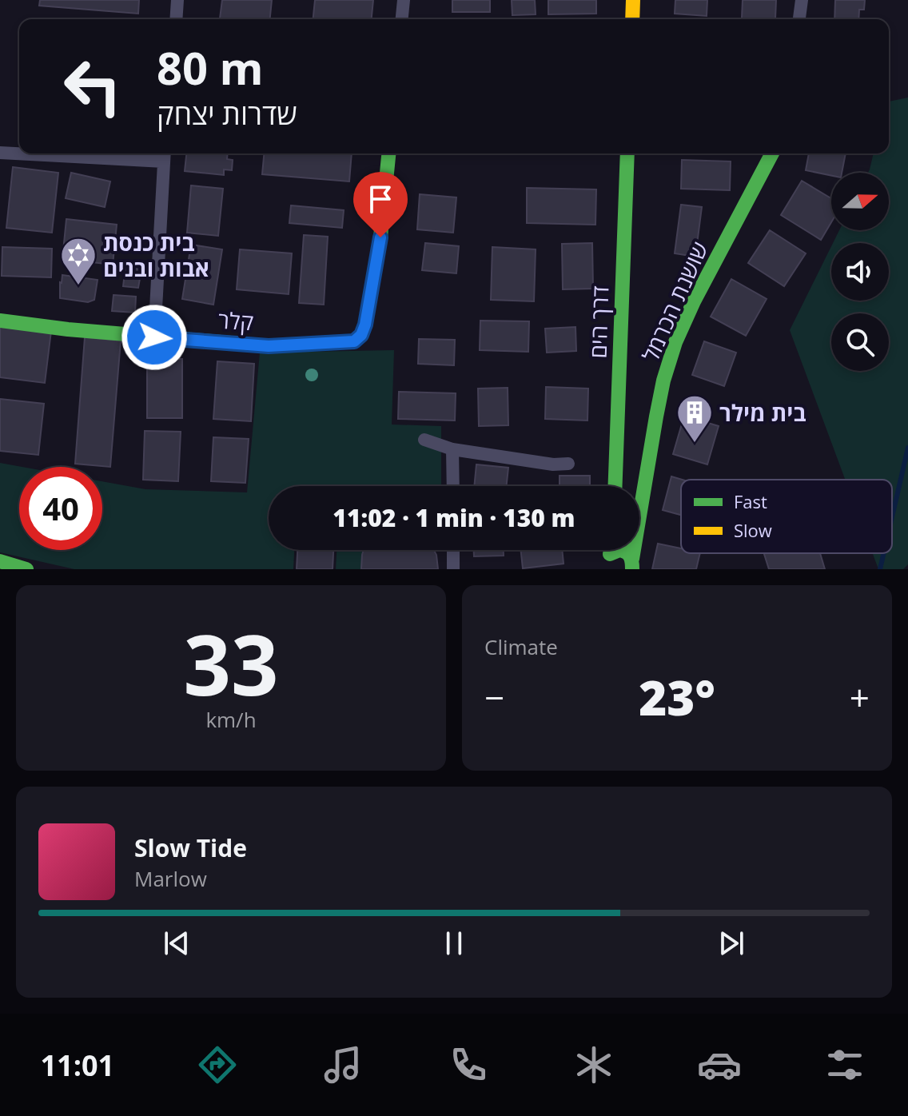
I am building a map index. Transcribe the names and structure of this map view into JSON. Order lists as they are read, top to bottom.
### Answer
{
  "streets": {
    "street": ["שושנת הכרמל", "קלר", "דרך הים"]
  },
  "places": {
    "synagogue": ["בית כנסת אבות ובנים"],
    "building": ["בית מילר"]
  },
  "legend": ["Fast", "Slow"],
  "north": "right",
  "page": {
    "turn": ["80 m", "שדרות יצחק"],
    "limit": "40",
    "trip": "11:02 · 1 min · 130 m",
    "tile": [
      ["33", "km/h"],
      "Climate"
    ],
    "heat": ["−", "23°", "+"],
    "song": ["Slow Tide", "Marlow"],
    "tabs": "11:01"
  }
}
